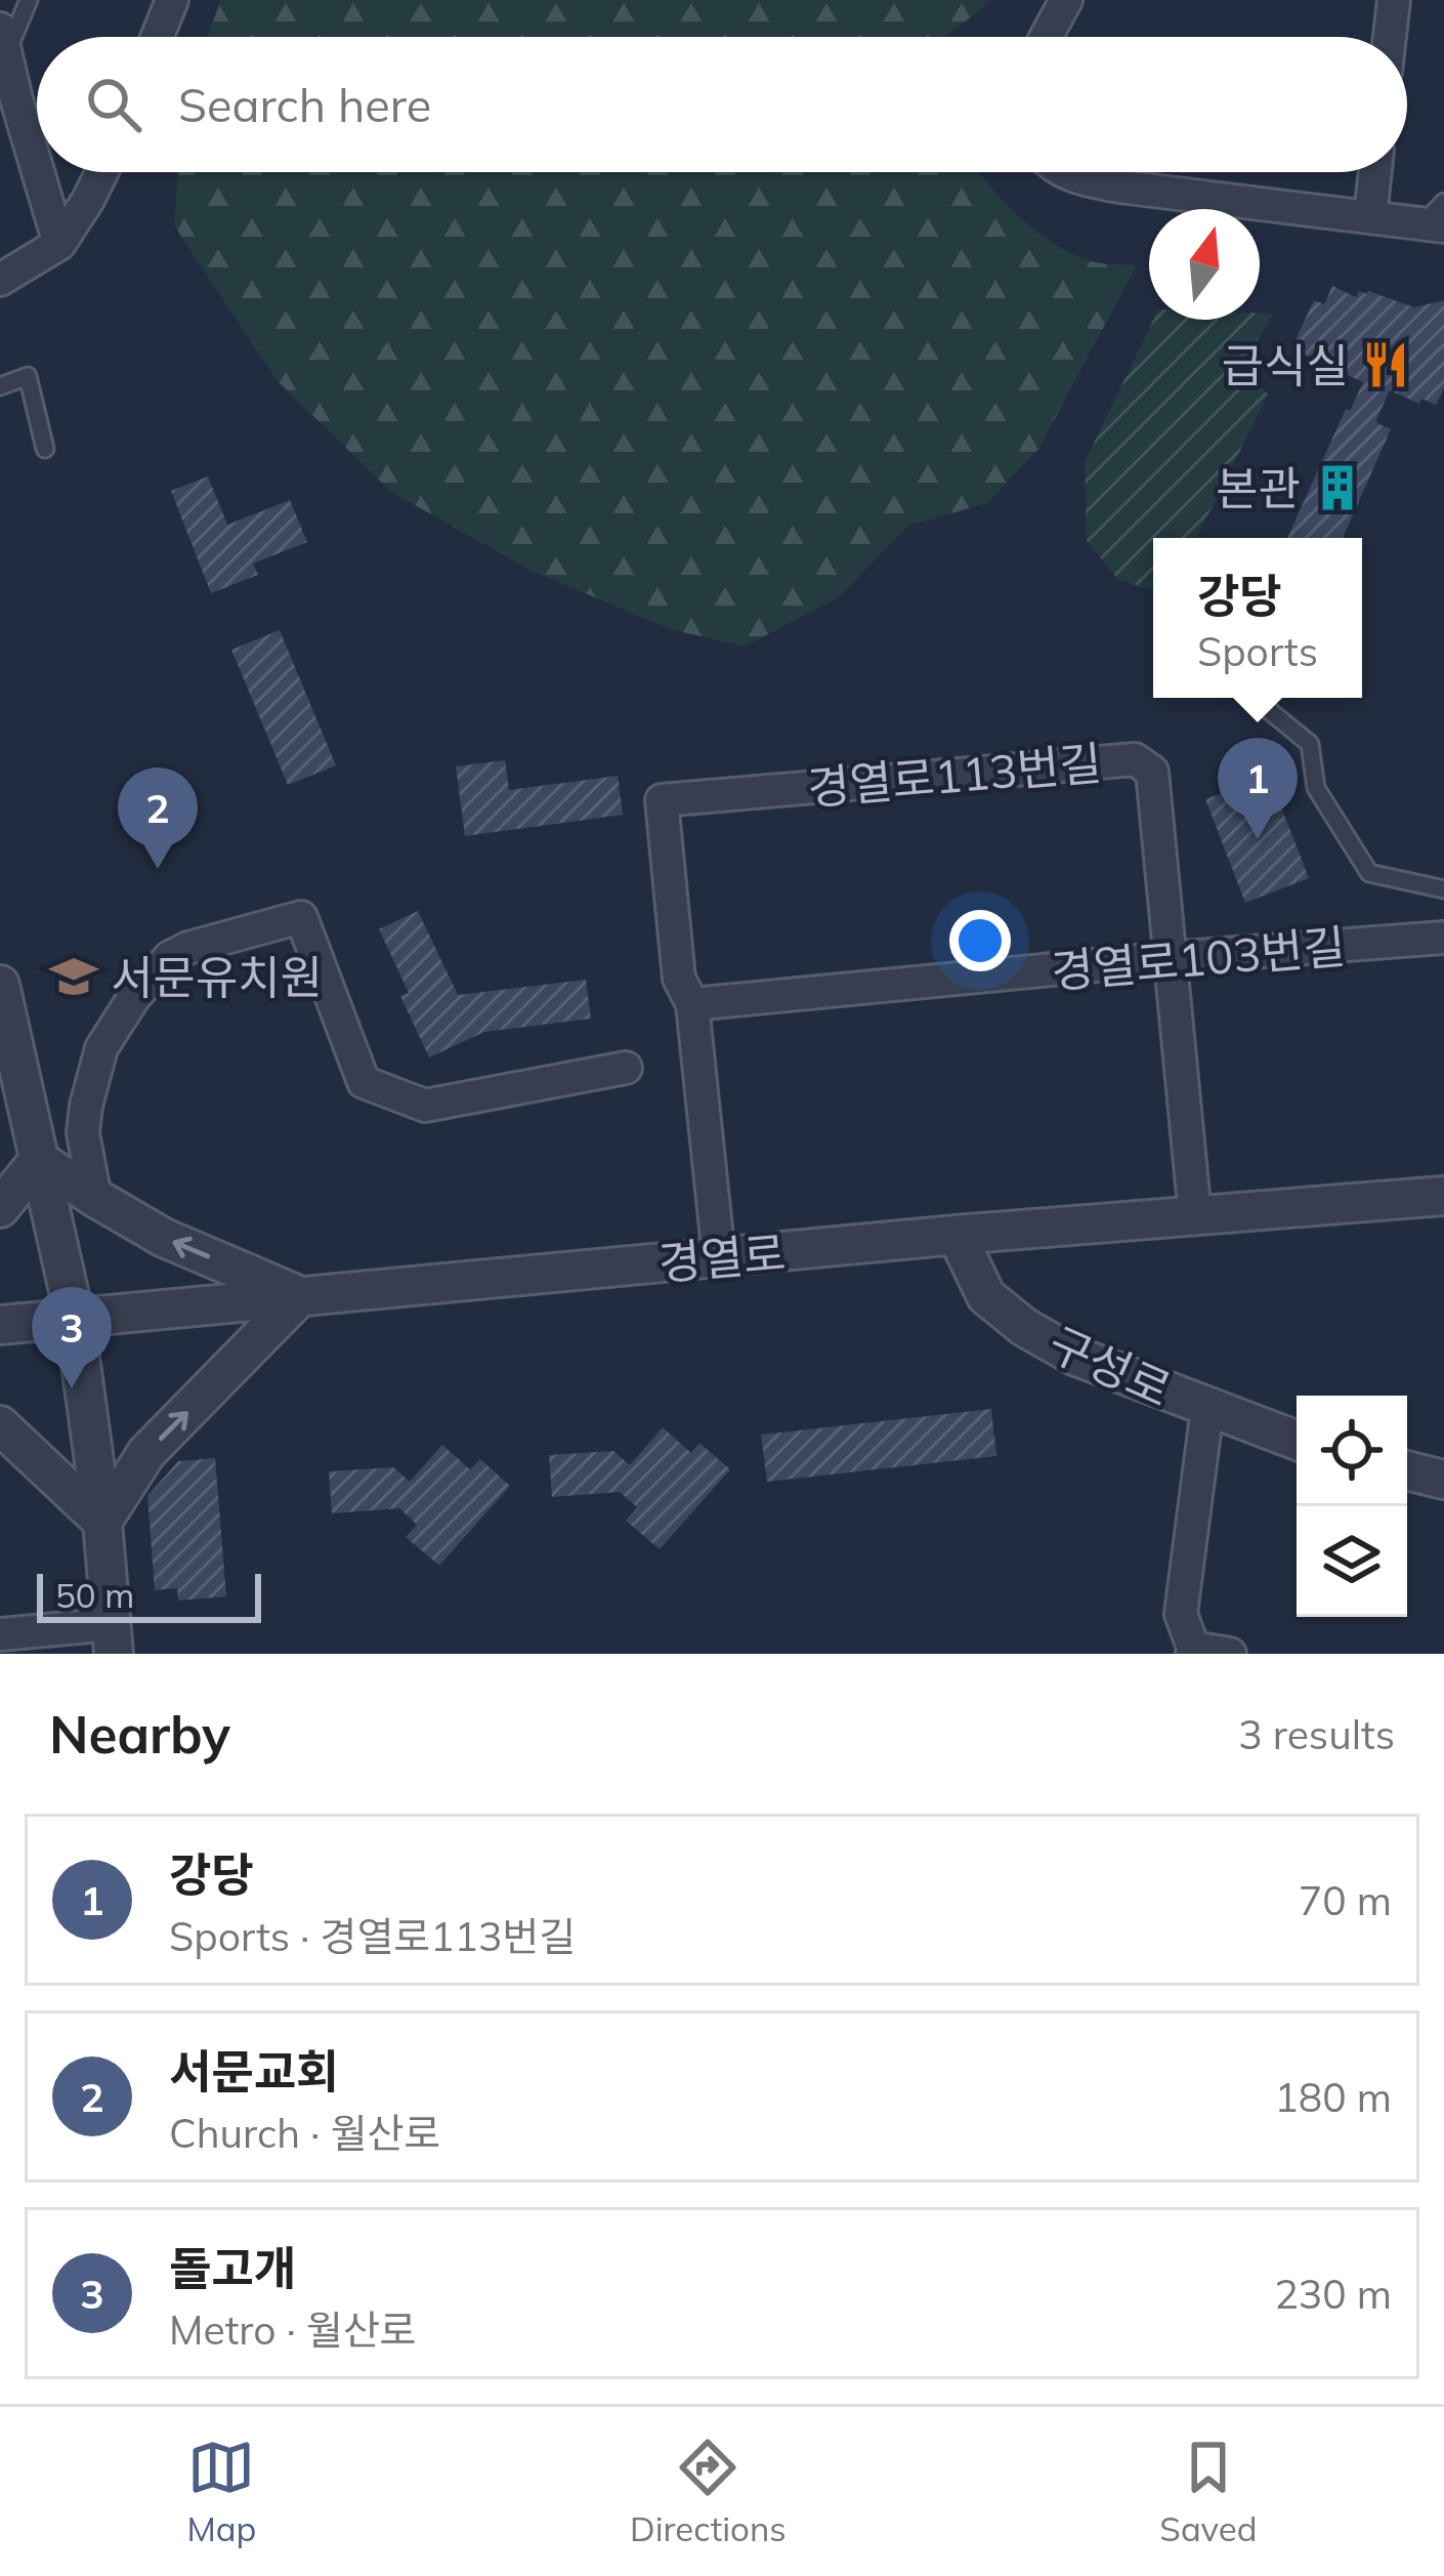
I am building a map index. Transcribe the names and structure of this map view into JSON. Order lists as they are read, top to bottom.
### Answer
{
  "streets": {
    "street": [
      "경열로113번길",
      "경열로103번길",
      "경열로",
      "구성로"
    ]
  },
  "crossings": [
    ["경열로113번길", "경열로103번길"],
    ["경열로113번길", "경열로"],
    ["경열로", "구성로"]
  ],
  "places": {
    "restaurant": ["급식실"],
    "building": ["본관"],
    "school or university": ["서문유치원"]
  },
  "scale_bar": "50 m",
  "north": "top",
  "page": {
    "search": "Search here",
    "popup": ["강당", "Sports"],
    "pins": ["1", "2", "3"],
    "scale": "50 m",
    "heading": ["Nearby", "3 results"],
    "list": [
      {
        "mark": "1",
        "name": "강당",
        "note": "Sports · 경열로113번길",
        "value": "70 m"
      },
      {
        "mark": "2",
        "name": "서문교회",
        "note": "Church · 월산로",
        "value": "180 m"
      },
      {
        "mark": "3",
        "name": "돌고개",
        "note": "Metro · 월산로",
        "value": "230 m"
      }
    ],
    "nav": ["Map", "Directions", "Saved"]
  }
}
